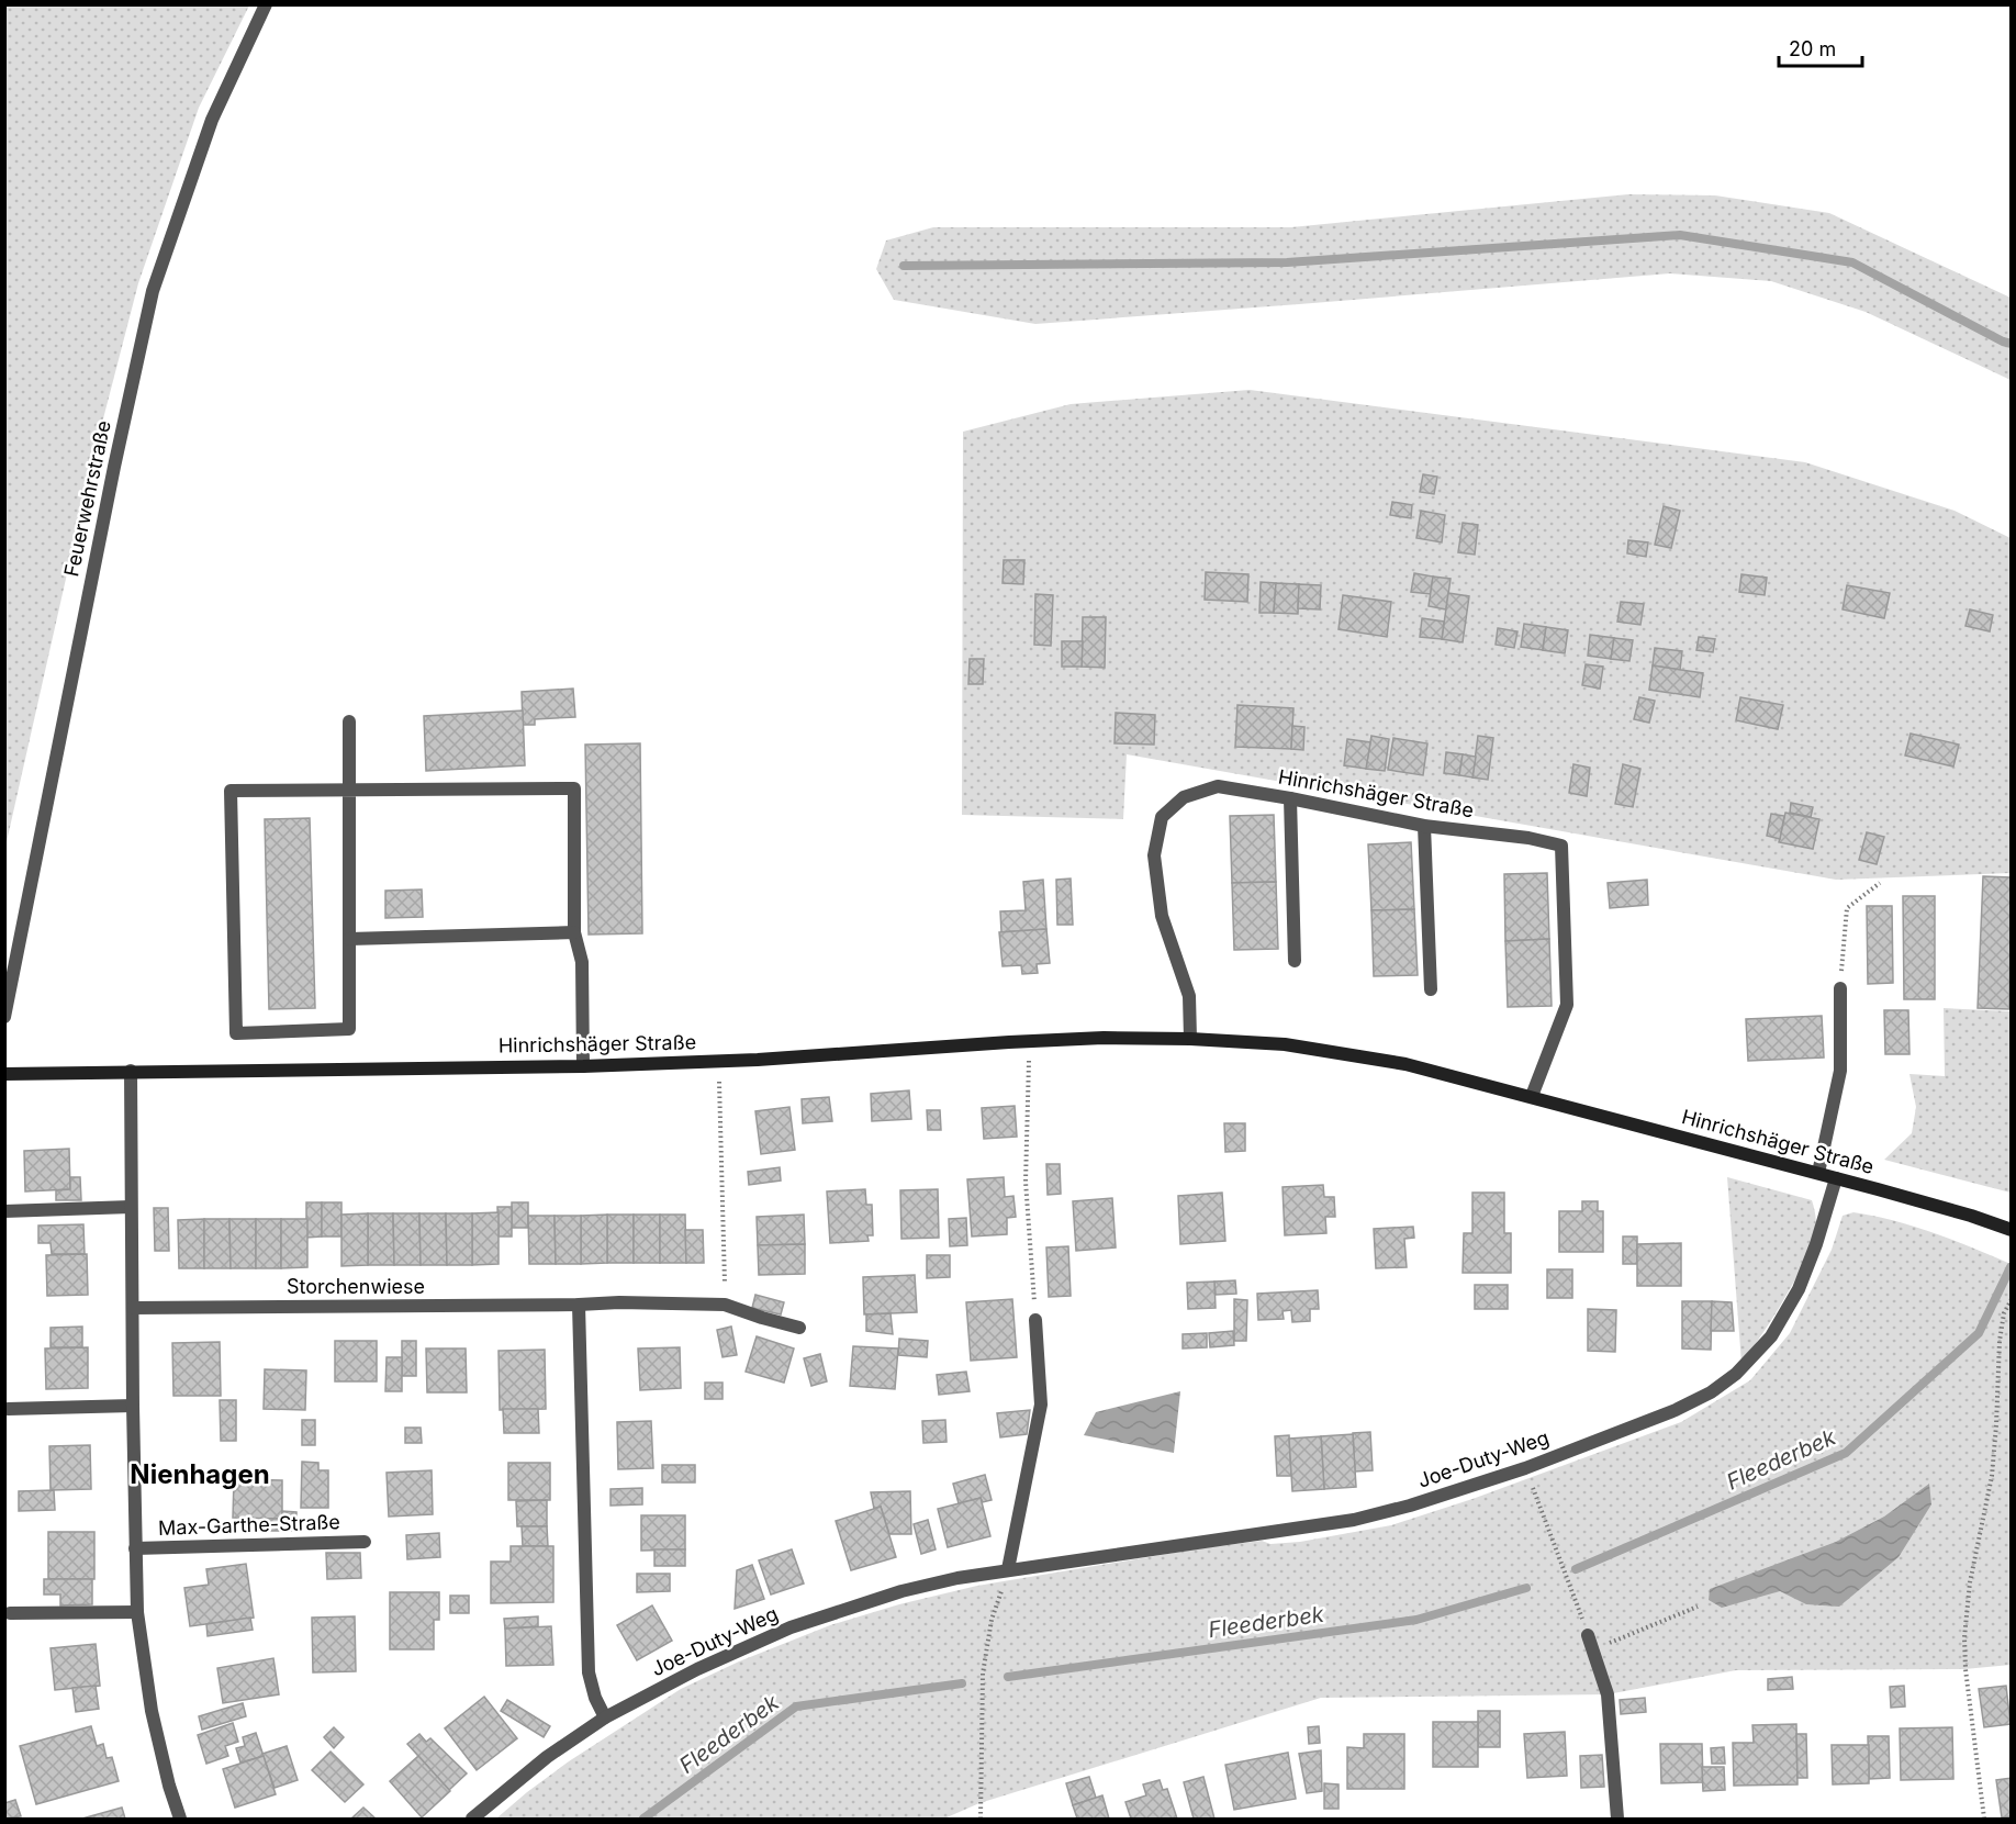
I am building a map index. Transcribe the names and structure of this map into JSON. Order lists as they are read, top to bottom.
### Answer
{
  "streets": {
    "main road": ["Hinrichshäger Straße"],
    "street": [
      "Feuerwehrstraße",
      "Storchenwiese",
      "Joe-Duty-Weg",
      "Max-Garthe-Straße"
    ]
  },
  "crossings": [
    ["Hinrichshäger Straße", "Joe-Duty-Weg"],
    ["Hinrichshäger Straße", "Max-Garthe-Straße"],
    ["Storchenwiese", "Max-Garthe-Straße"]
  ],
  "districts": ["Nienhagen"],
  "water": ["Fleederbek"],
  "scale_bar": "20 m"
}
